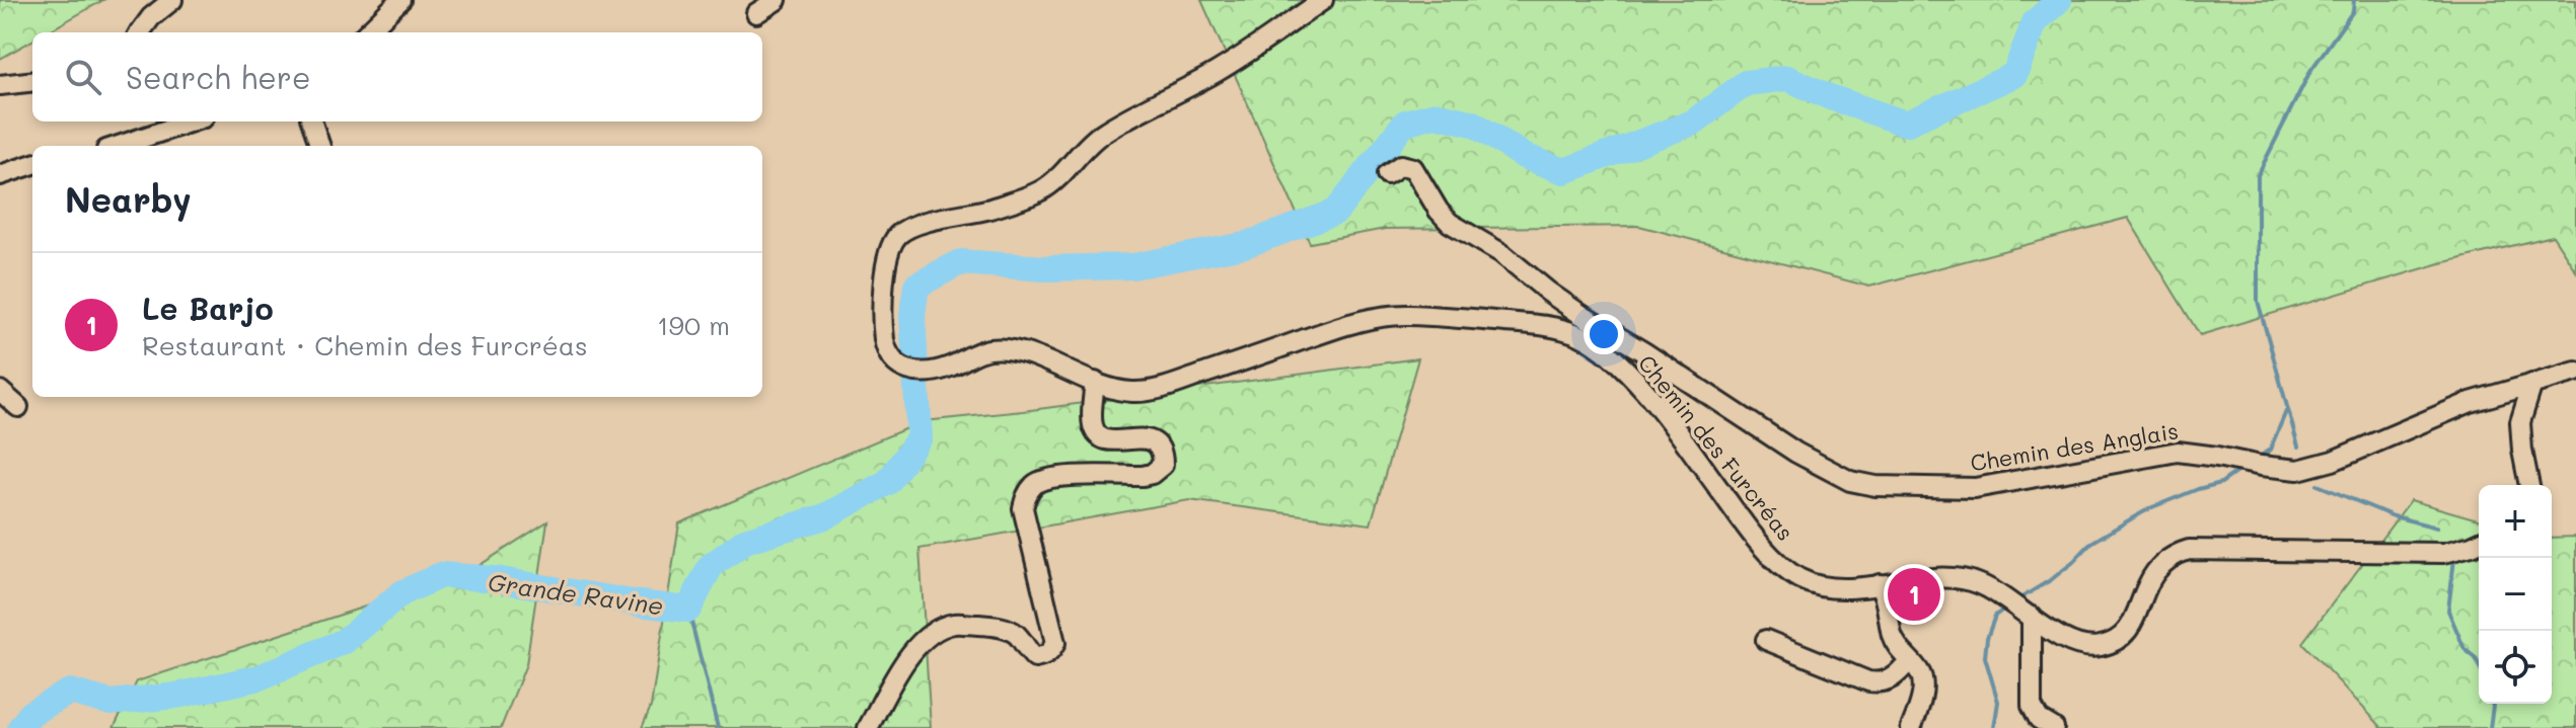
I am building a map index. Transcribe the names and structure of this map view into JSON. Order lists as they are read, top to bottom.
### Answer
{
  "streets": {
    "street": ["Chemin des Anglais", "Chemin des Furcréas"]
  },
  "crossings": [
    ["Chemin des Anglais", "Chemin des Furcréas"]
  ],
  "water": ["Grande Ravine"],
  "page": {
    "search": "Search here",
    "heading": "Nearby",
    "list": [
      {
        "mark": "1",
        "name": "Le Barjo",
        "note": "Restaurant · Chemin des Furcréas",
        "value": "190 m"
      }
    ],
    "map_buttons": ["+", "−"],
    "pins": "1"
  }
}
